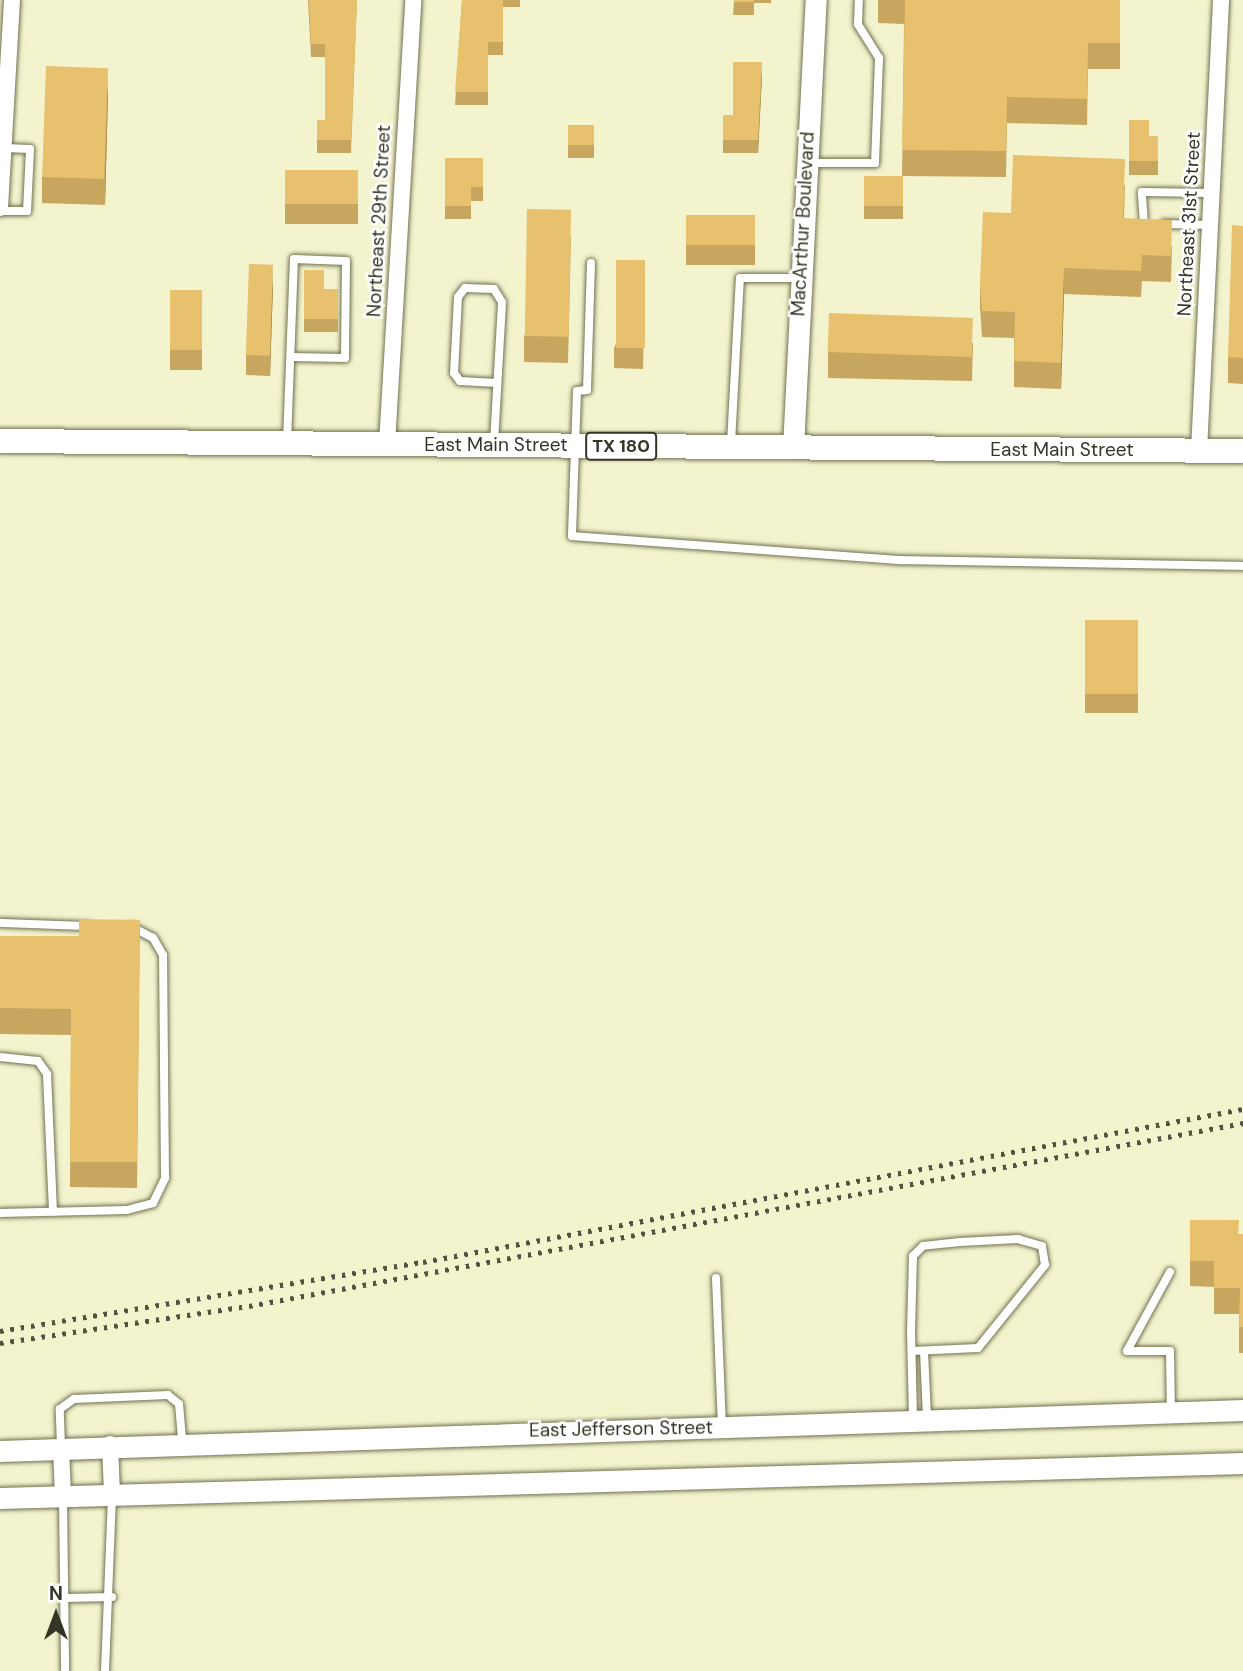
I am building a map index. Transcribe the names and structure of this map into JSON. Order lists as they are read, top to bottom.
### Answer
{
  "streets": {
    "main road": [
      "MacArthur Boulevard",
      "East Main Street",
      "TX 180",
      "East Jefferson Street"
    ],
    "street": ["Northeast 29th Street", "Northeast 31st Street"]
  },
  "crossings": [
    ["Northeast 29th Street", "East Main Street"],
    ["MacArthur Boulevard", "East Main Street"],
    ["Northeast 31st Street", "East Main Street"]
  ],
  "north": "top"
}
